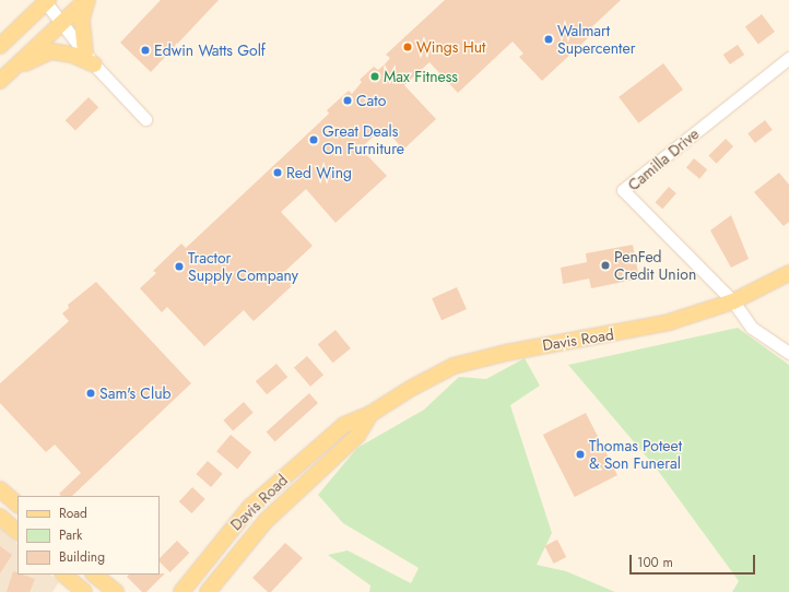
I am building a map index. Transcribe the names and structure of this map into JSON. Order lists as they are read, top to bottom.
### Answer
{
  "streets": {
    "main road": ["Davis Road"],
    "street": ["Camilla Drive"]
  },
  "crossings": [
    ["Camilla Drive", "Davis Road"]
  ],
  "places": [
    "Walmart Supercenter",
    "Wings Hut",
    "Edwin Watts Golf",
    "Max Fitness",
    "Cato",
    "Great Deals On Furniture",
    "Red Wing",
    "PenFed Credit Union",
    "Tractor Supply Company",
    "Sam's Club",
    "Thomas Poteet & Son Funeral"
  ],
  "legend": ["Road", "Park", "Building"],
  "scale_bar": "100 m"
}
